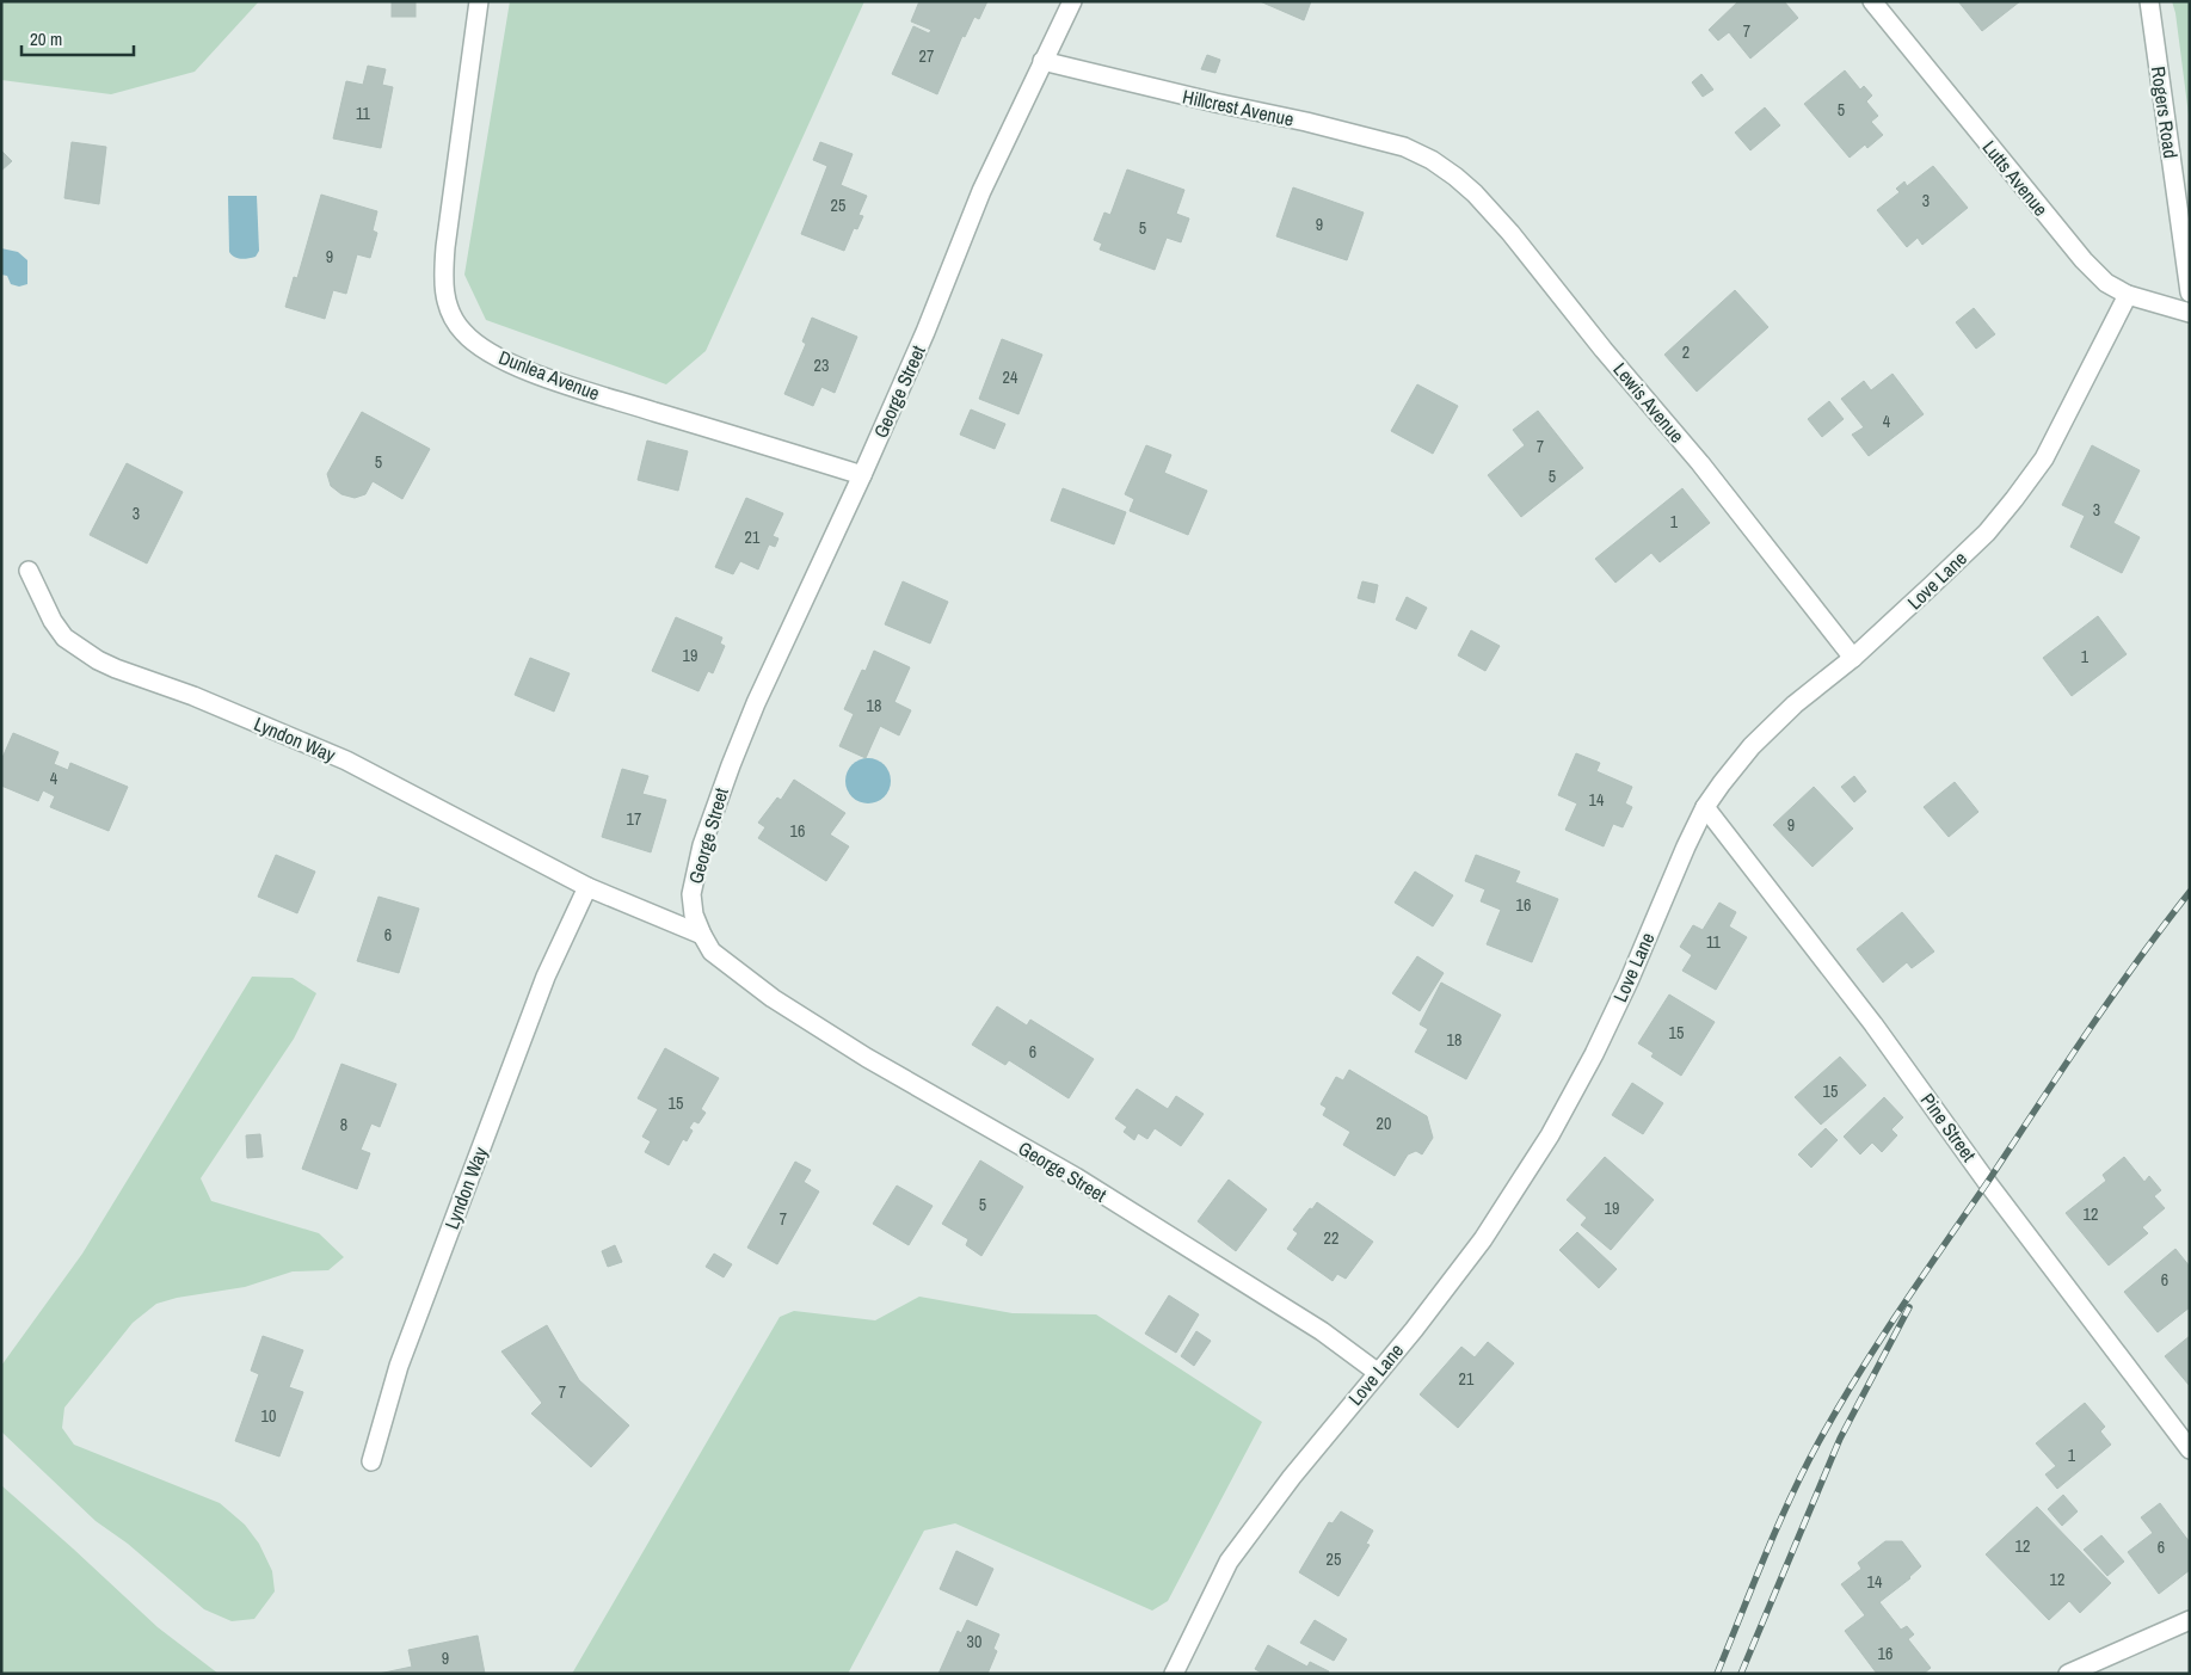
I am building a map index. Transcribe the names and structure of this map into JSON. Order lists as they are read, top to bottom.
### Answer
{
  "streets": {
    "street": [
      "Hillcrest Avenue",
      "Rogers Road",
      "Lutts Avenue",
      "Dunlea Avenue",
      "George Street",
      "Lewis Avenue",
      "Love Lane",
      "Lyndon Way",
      "Pine Street"
    ]
  },
  "crossings": [
    ["Hillcrest Avenue", "George Street"],
    ["Hillcrest Avenue", "Lewis Avenue"],
    ["Lutts Avenue", "Love Lane"],
    ["Dunlea Avenue", "George Street"],
    ["George Street", "Love Lane"],
    ["George Street", "Lyndon Way"],
    ["Lewis Avenue", "Love Lane"],
    ["Love Lane", "Pine Street"]
  ],
  "house_numbers": [
    "7",
    "27",
    "5",
    "11",
    "3",
    "25",
    "9",
    "5",
    "9",
    "2",
    "23",
    "24",
    "4",
    "7",
    "5",
    "5",
    "3",
    "3",
    "1",
    "21",
    "19",
    "1",
    "18",
    "4",
    "14",
    "17",
    "9",
    "16",
    "16",
    "6",
    "11",
    "15",
    "18",
    "6",
    "15",
    "15",
    "20",
    "8",
    "5",
    "19",
    "12",
    "7",
    "22",
    "6",
    "21",
    "7",
    "10",
    "1",
    "12",
    "6",
    "25",
    "12",
    "14",
    "30",
    "16",
    "9"
  ],
  "scale_bar": "20 m"
}
